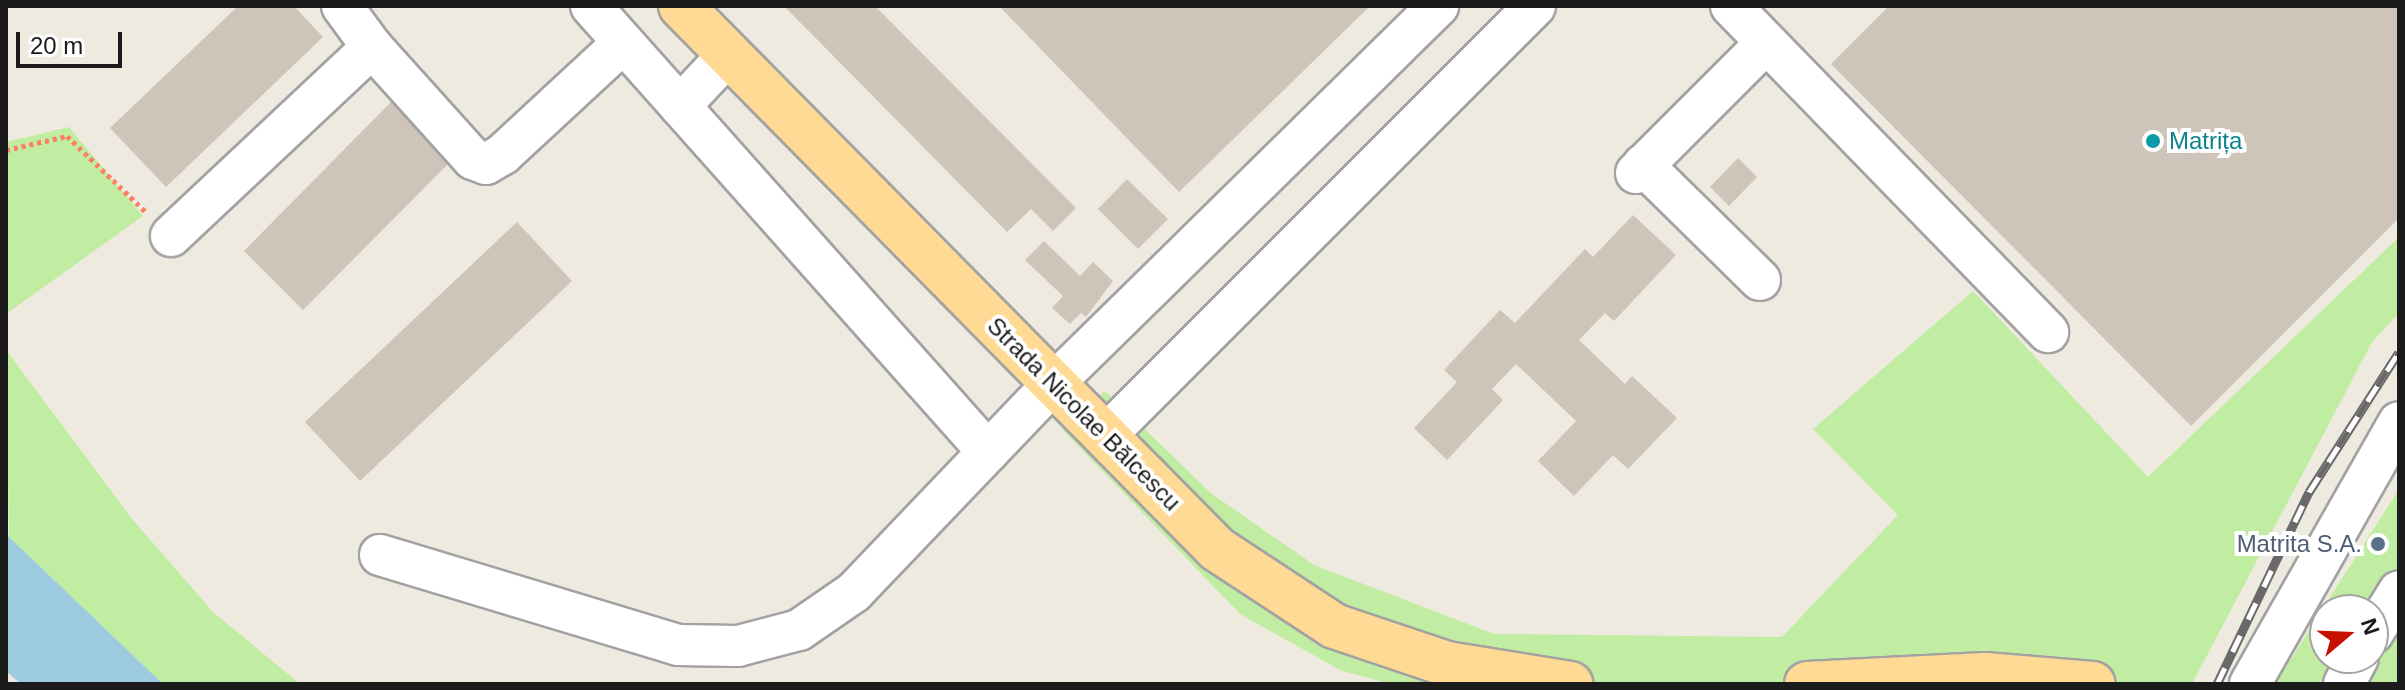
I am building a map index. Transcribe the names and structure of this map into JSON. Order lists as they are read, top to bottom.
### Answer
{
  "streets": {
    "main road": ["Strada Nicolae Bălcescu"]
  },
  "places": ["Matrița", "Matrita S.A."],
  "scale_bar": "20 m",
  "north": "right"
}
